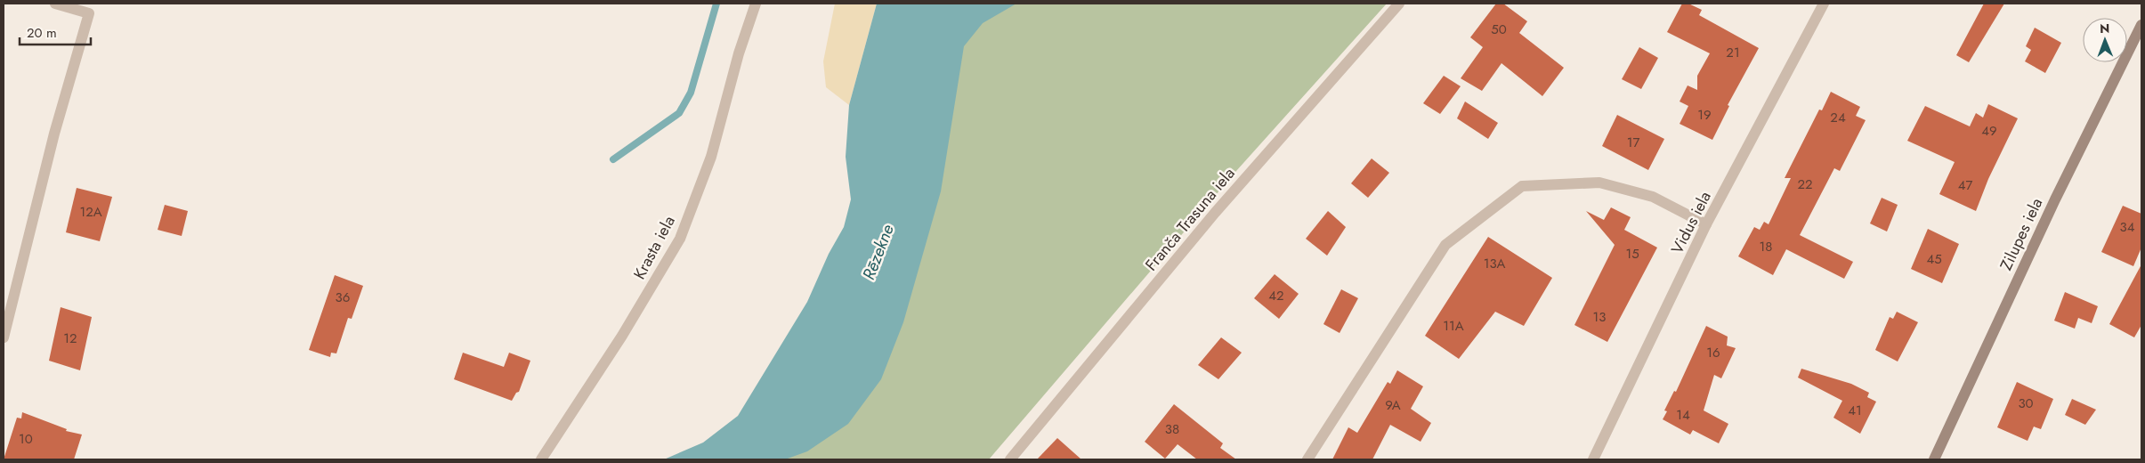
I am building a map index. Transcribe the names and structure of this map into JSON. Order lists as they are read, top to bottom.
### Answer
{
  "streets": {
    "main road": ["Zilupes iela"],
    "street": ["Franča Trasuna iela", "Vidus iela", "Krasta iela"]
  },
  "water": ["Rēzekne"],
  "house_numbers": [
    "50",
    "21",
    "19",
    "24",
    "49",
    "17",
    "22",
    "47",
    "12A",
    "34",
    "18",
    "15",
    "45",
    "13A",
    "42",
    "36",
    "13",
    "11A",
    "12",
    "16",
    "30",
    "9A",
    "41",
    "14",
    "38",
    "10"
  ],
  "scale_bar": "20 m",
  "north": "top"
}
